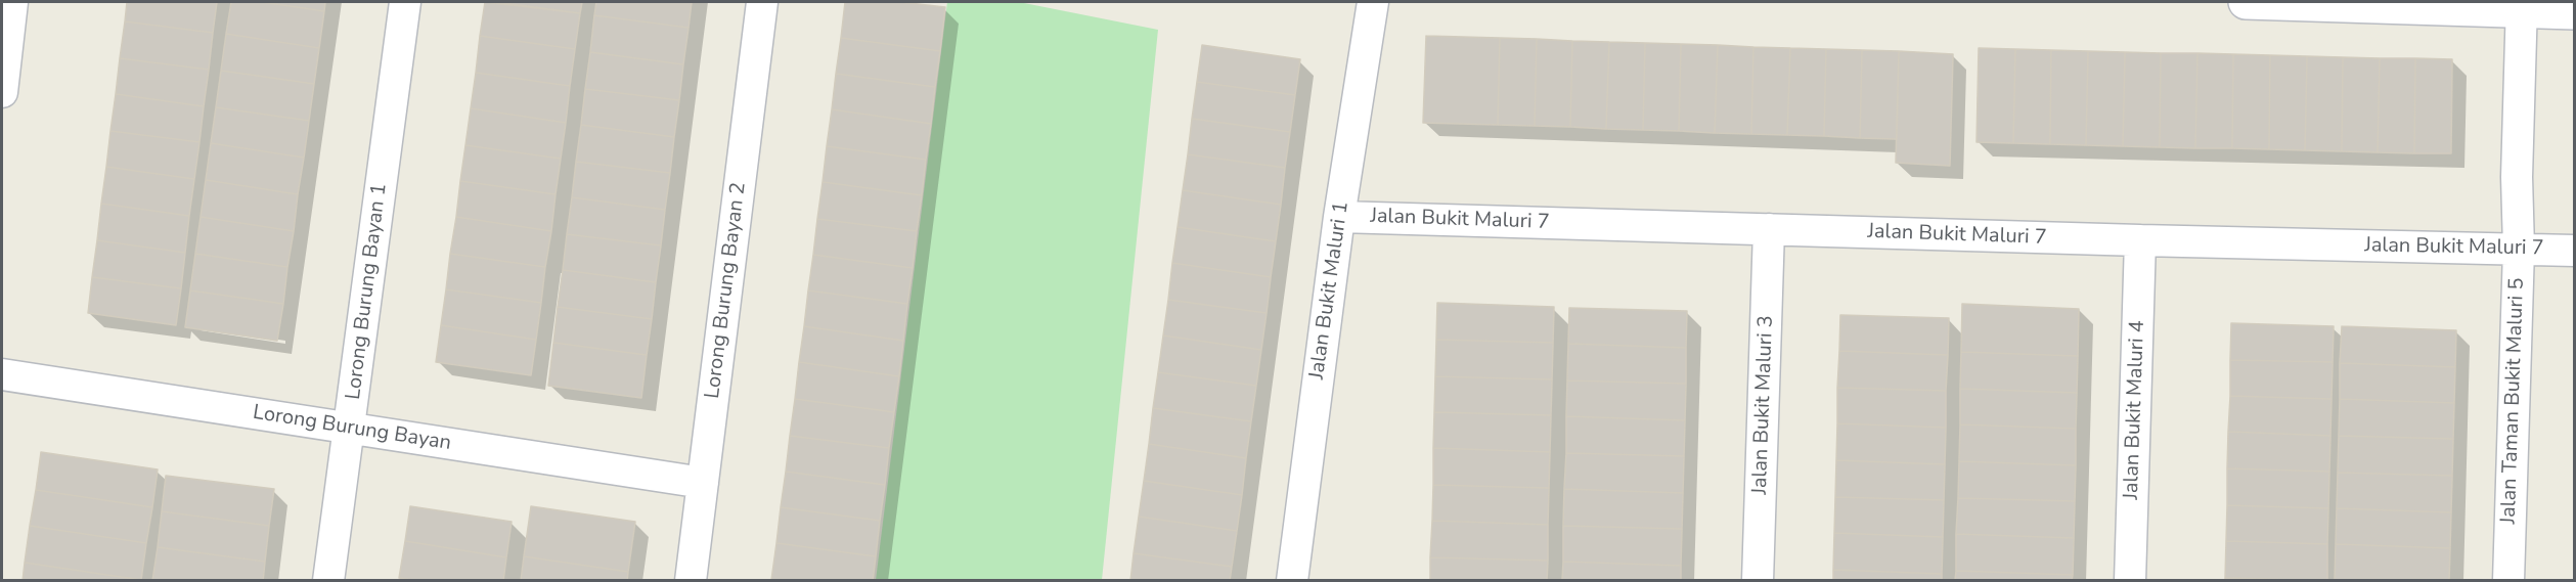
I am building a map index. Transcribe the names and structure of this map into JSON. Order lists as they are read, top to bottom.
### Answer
{
  "streets": {
    "street": [
      "Jalan Bukit Maluri 7",
      "Lorong Burung Bayan 2",
      "Jalan Bukit Maluri 1",
      "Lorong Burung Bayan 1",
      "Jalan Taman Bukit Maluri 5",
      "Jalan Bukit Maluri 3",
      "Jalan Bukit Maluri 4",
      "Lorong Burung Bayan"
    ]
  },
  "crossings": [
    ["Jalan Bukit Maluri 7", "Jalan Bukit Maluri 1"],
    ["Jalan Bukit Maluri 7", "Jalan Taman Bukit Maluri 5"],
    ["Jalan Bukit Maluri 7", "Jalan Bukit Maluri 3"],
    ["Jalan Bukit Maluri 7", "Jalan Bukit Maluri 4"],
    ["Lorong Burung Bayan 2", "Lorong Burung Bayan"],
    ["Lorong Burung Bayan 1", "Lorong Burung Bayan"]
  ]
}
